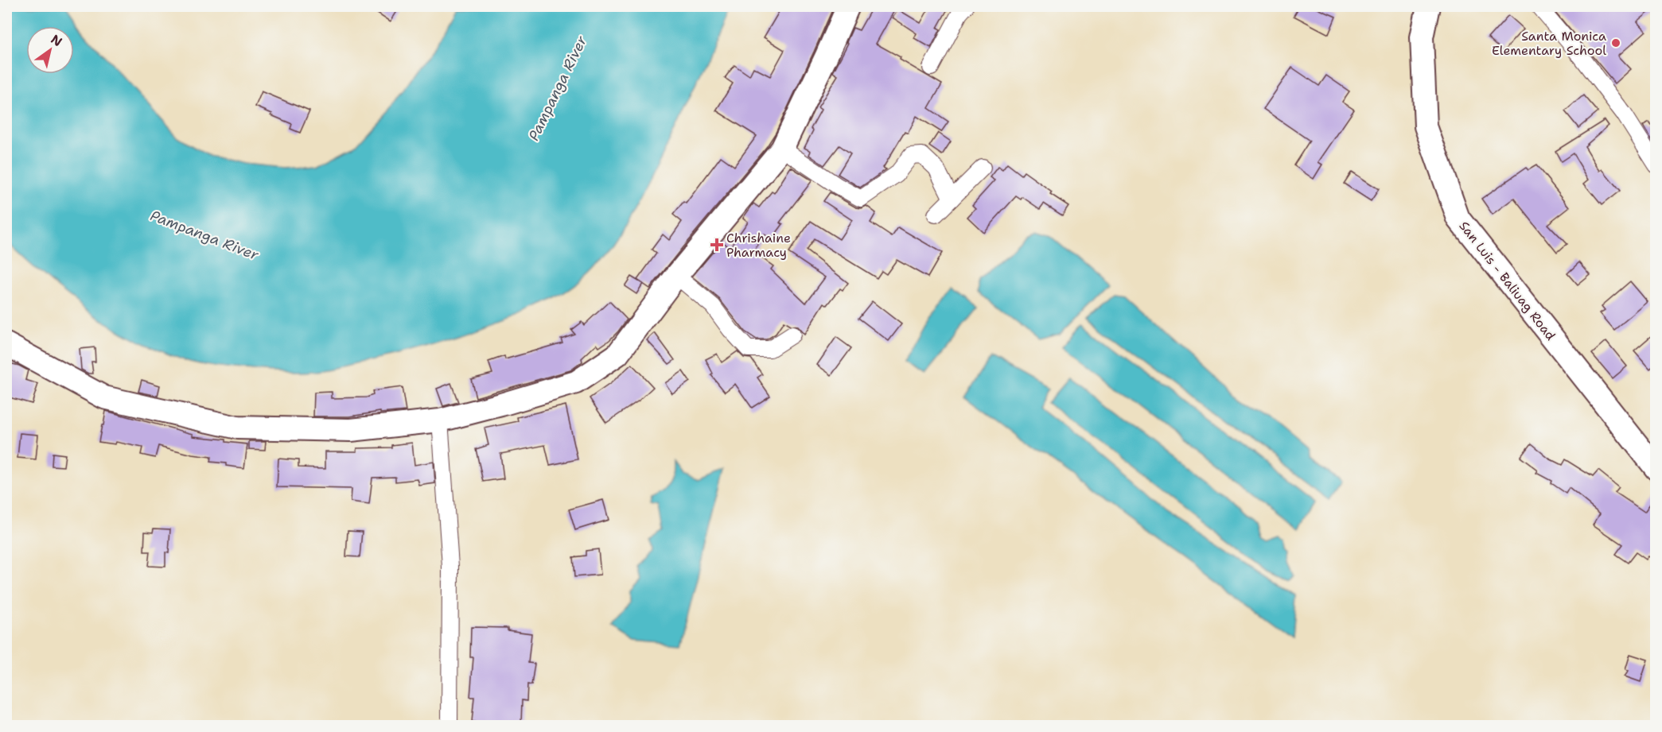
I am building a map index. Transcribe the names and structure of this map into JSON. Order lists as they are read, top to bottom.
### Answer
{
  "streets": {
    "main road": ["San Luis - Baliuag Road"]
  },
  "water": ["Pampanga River"],
  "places": {
    "other": ["Santa Monica Elementary School"],
    "health": ["Chrishaine Pharmacy"]
  },
  "north": "top right"
}
